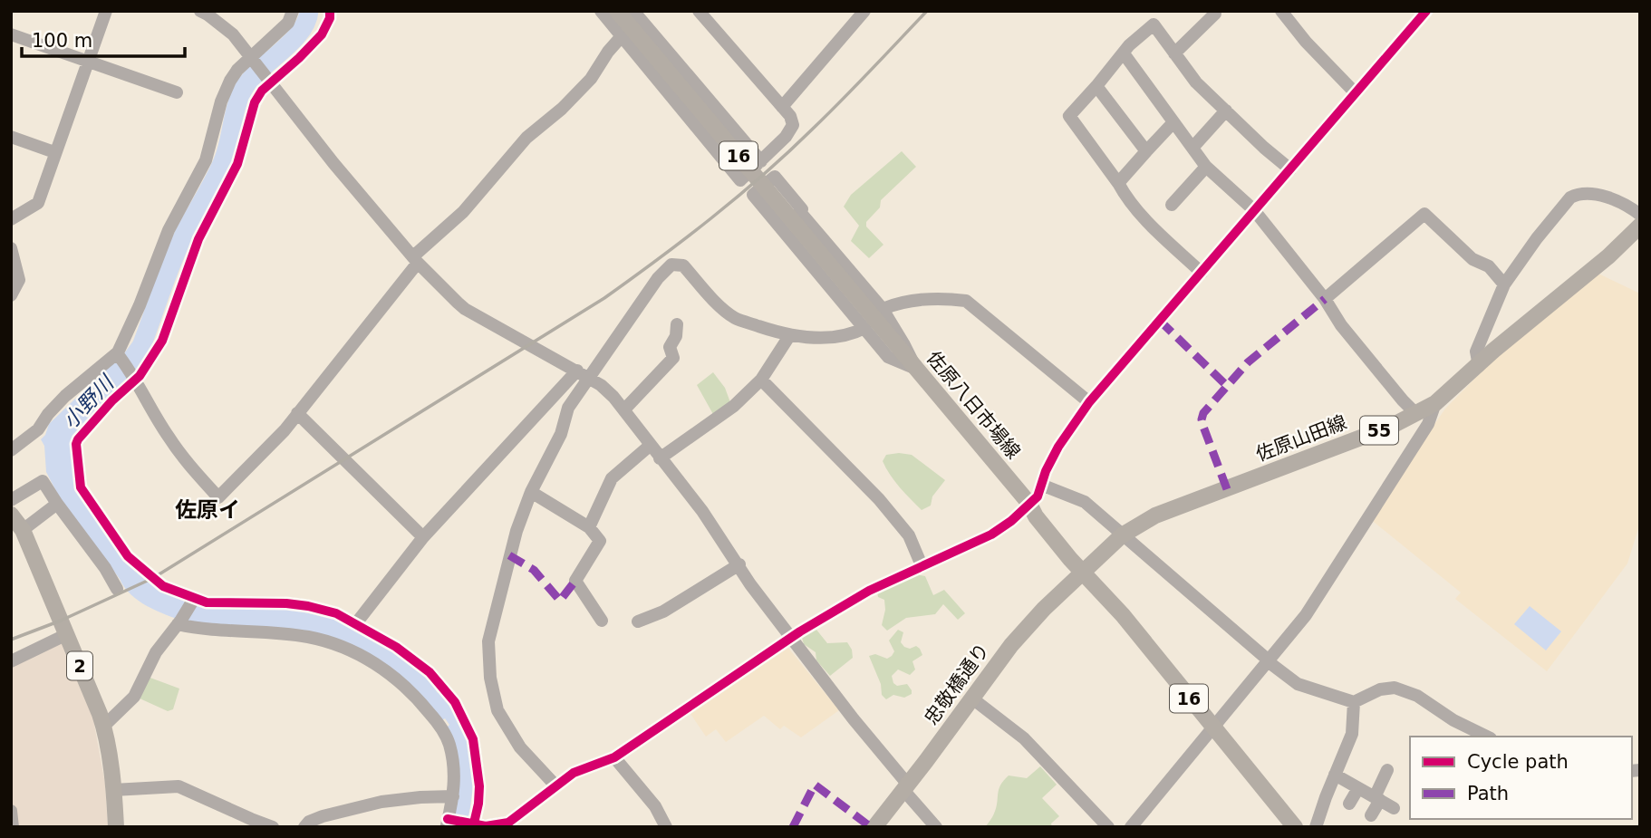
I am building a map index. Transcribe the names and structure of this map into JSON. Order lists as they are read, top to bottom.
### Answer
{
  "streets": {
    "main road": [
      "16",
      "佐原八日市場線",
      "55",
      "佐原山田線",
      "2",
      "忠敬橋通り"
    ]
  },
  "crossings": [
    ["佐原八日市場線", "佐原山田線"],
    ["佐原八日市場線", "忠敬橋通り"],
    ["佐原山田線", "忠敬橋通り"]
  ],
  "districts": ["佐原イ"],
  "water": ["小野川"],
  "legend": ["Cycle path", "Path"],
  "scale_bar": "100 m"
}
